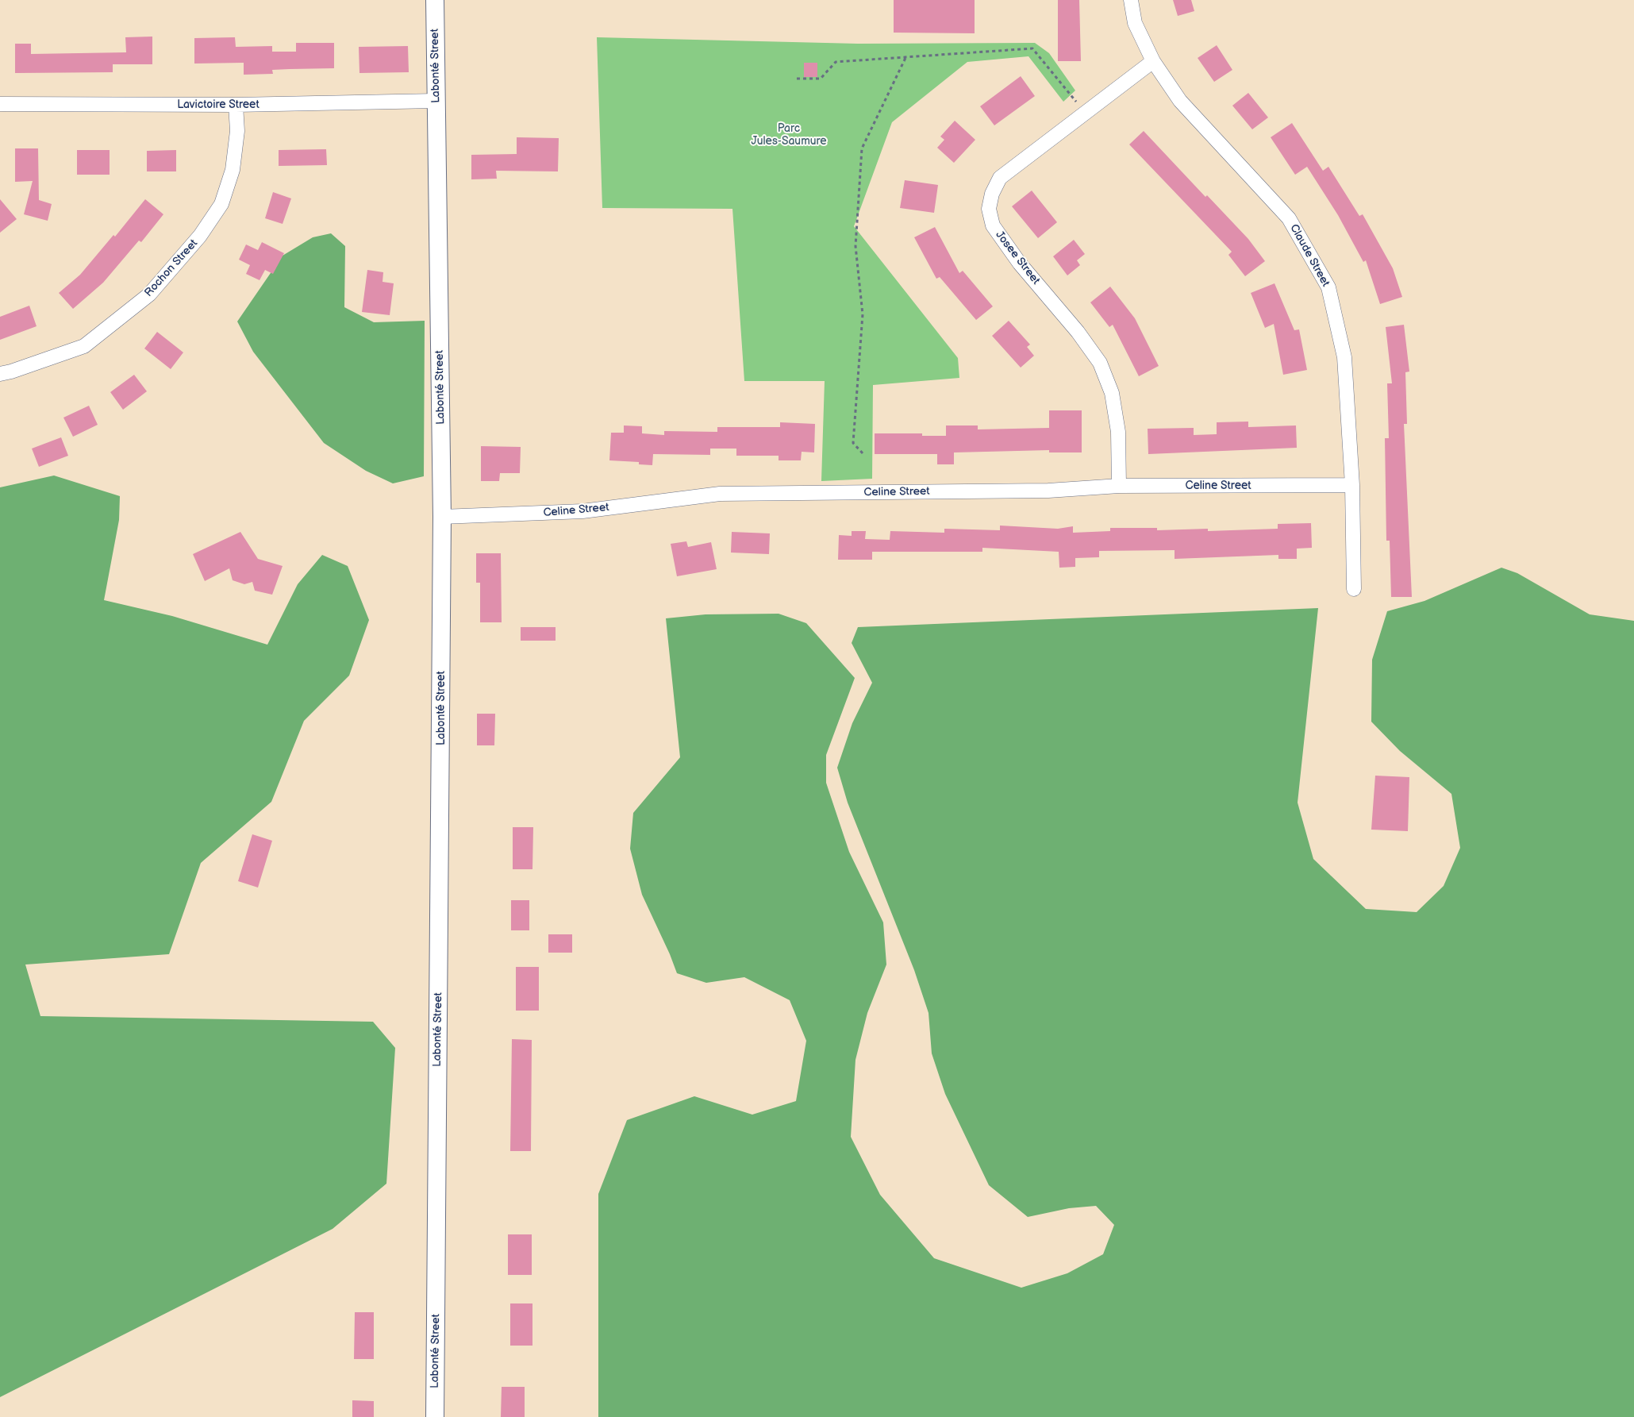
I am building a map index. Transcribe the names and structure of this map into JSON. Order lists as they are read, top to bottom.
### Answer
{
  "streets": {
    "street": [
      "Labonté Street",
      "Lavictoire Street",
      "Claude Street",
      "Josee Street",
      "Rochon Street",
      "Celine Street"
    ]
  },
  "crossings": [
    ["Labonté Street", "Lavictoire Street"],
    ["Labonté Street", "Celine Street"],
    ["Lavictoire Street", "Rochon Street"],
    ["Claude Street", "Josee Street"],
    ["Claude Street", "Celine Street"],
    ["Josee Street", "Celine Street"]
  ],
  "parks": ["Parc Jules-Saumure"]
}
